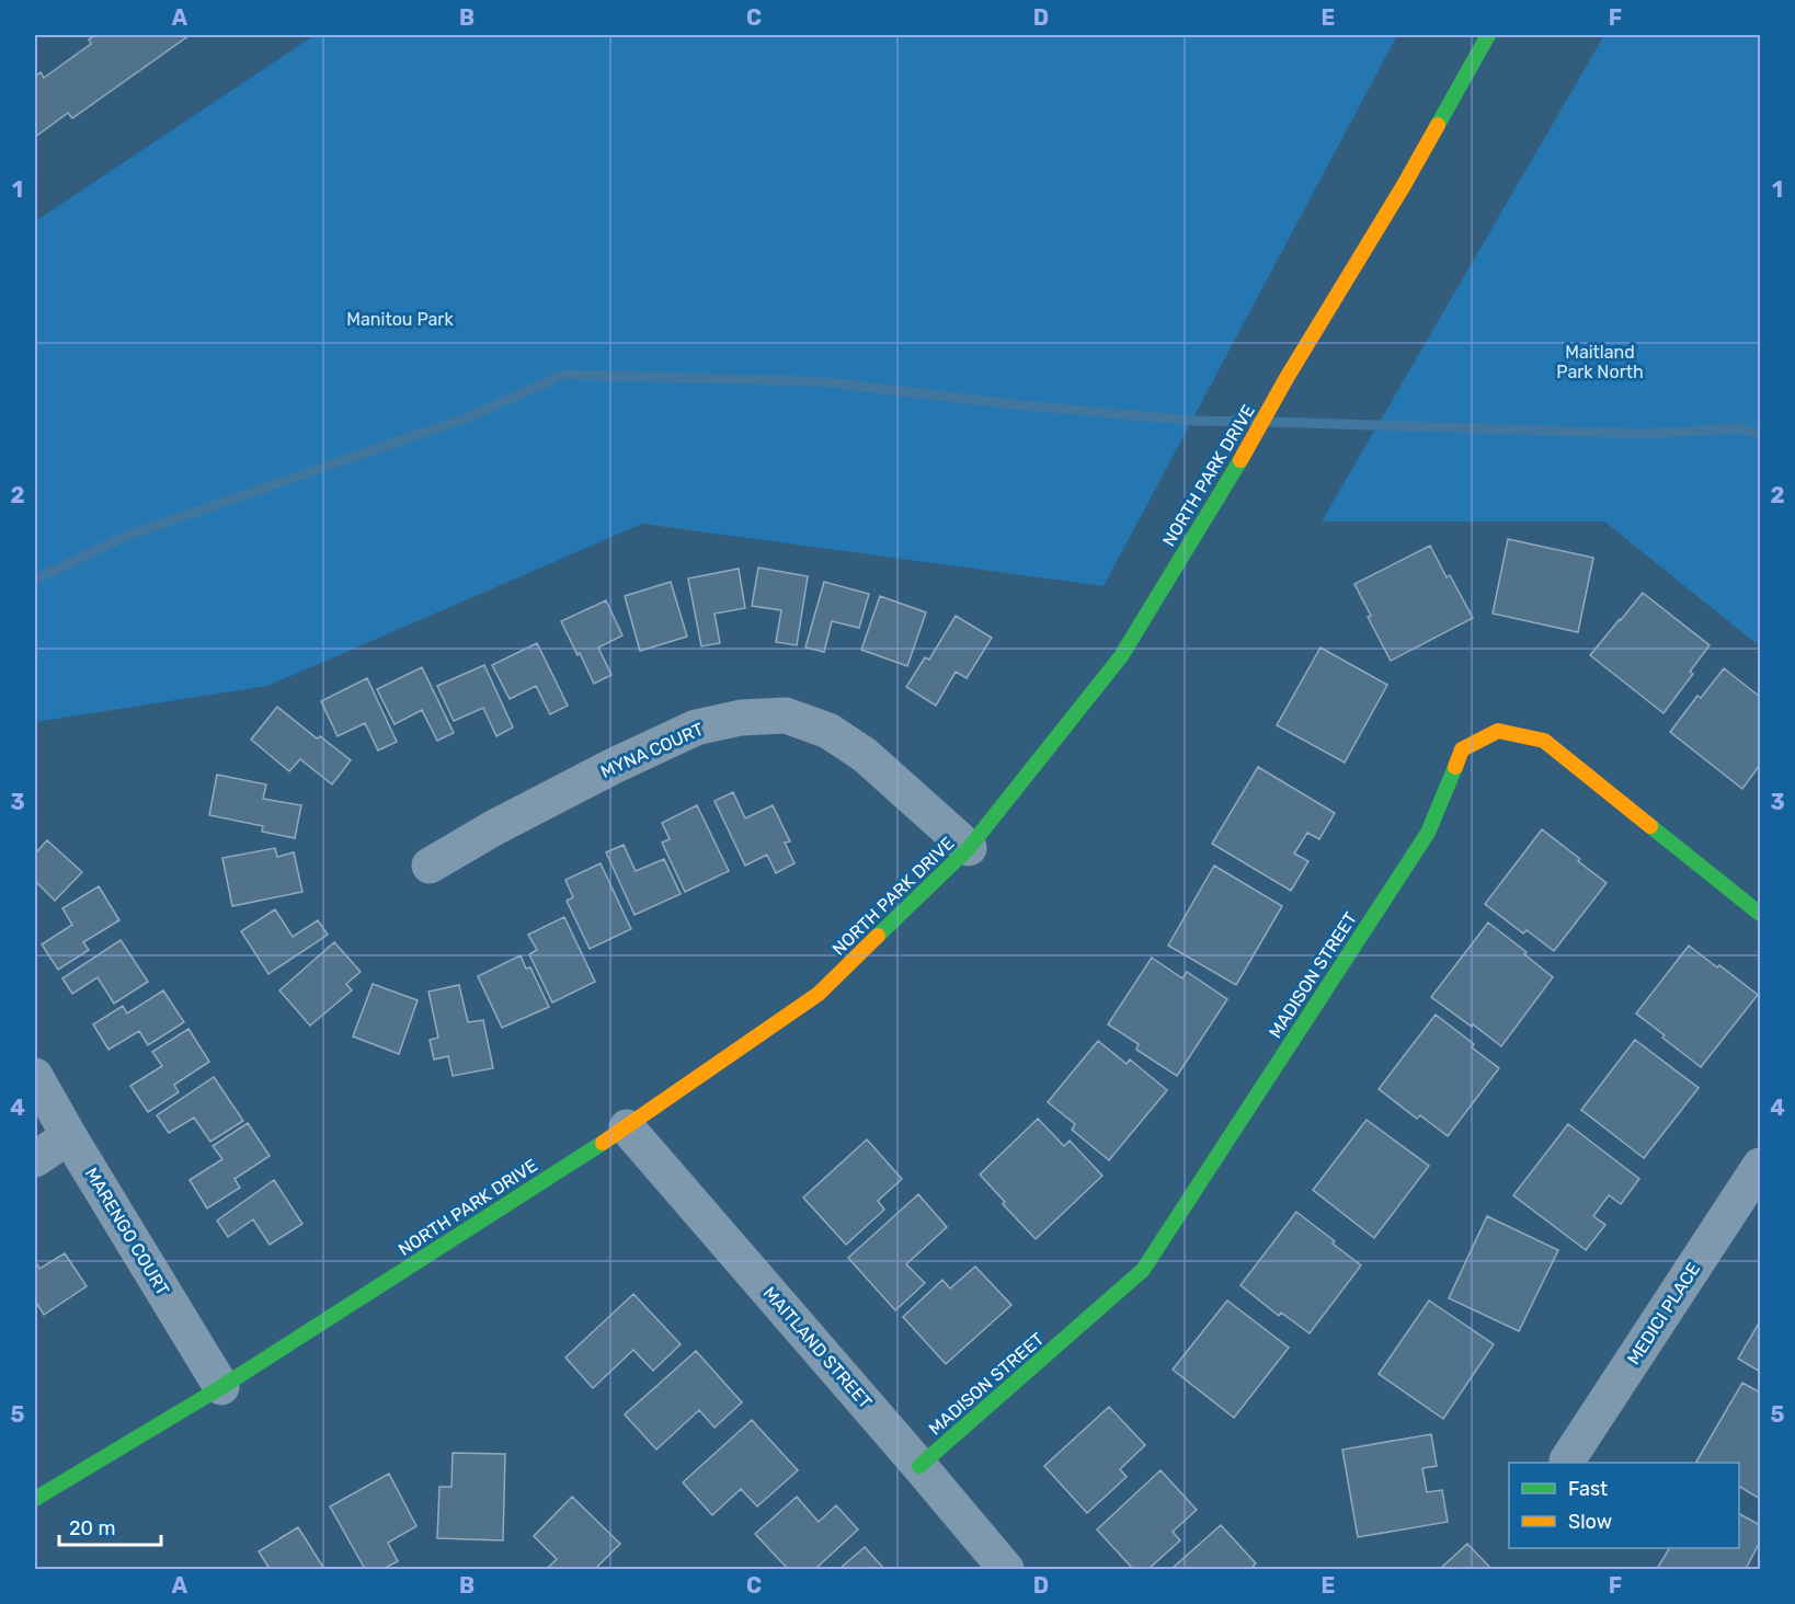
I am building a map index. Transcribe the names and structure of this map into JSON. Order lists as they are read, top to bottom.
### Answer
{
  "streets": {
    "main road": ["NORTH PARK DRIVE", "MADISON STREET"],
    "street": [
      "MYNA COURT",
      "MARENGO COURT",
      "MEDICI PLACE",
      "MAITLAND STREET"
    ]
  },
  "crossings": [
    ["NORTH PARK DRIVE", "MYNA COURT"],
    ["NORTH PARK DRIVE", "MARENGO COURT"],
    ["NORTH PARK DRIVE", "MAITLAND STREET"],
    ["MADISON STREET", "MAITLAND STREET"]
  ],
  "parks": ["Manitou Park", "Maitland Park North"],
  "legend": ["Fast", "Slow"],
  "scale_bar": "20 m",
  "grid": {
    "columns": [
      "A",
      "B",
      "C",
      "D",
      "E",
      "F"
    ],
    "rows": [
      "1",
      "2",
      "3",
      "4",
      "5"
    ]
  }
}
